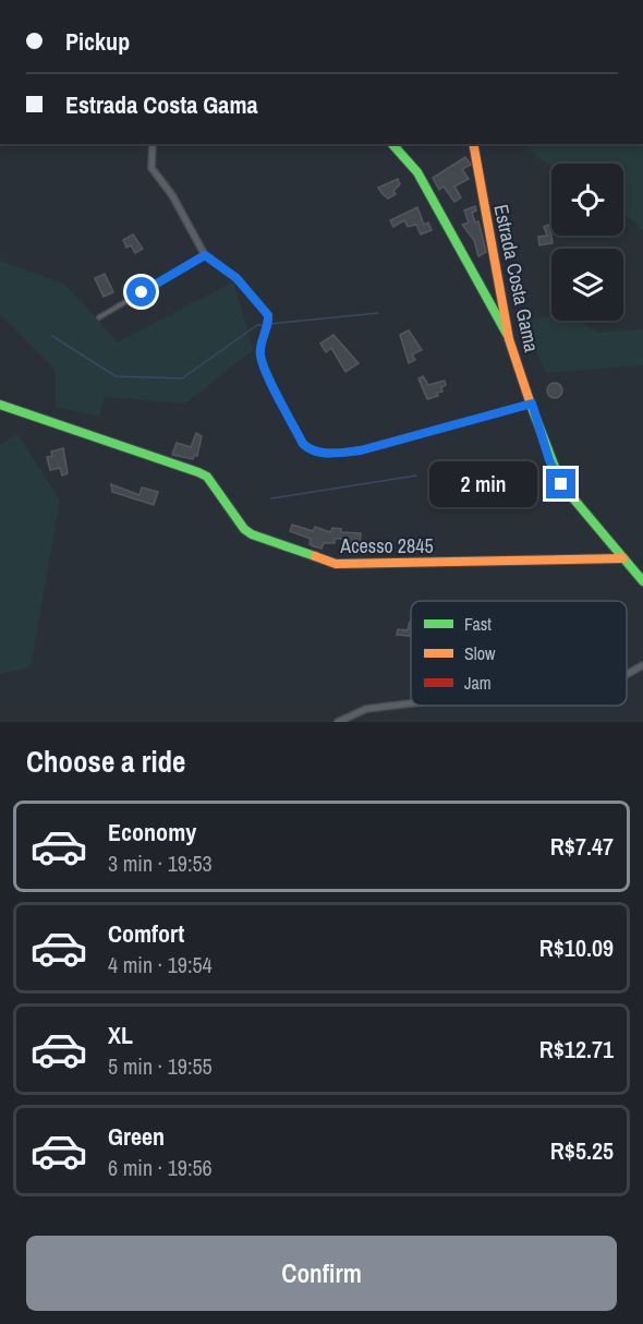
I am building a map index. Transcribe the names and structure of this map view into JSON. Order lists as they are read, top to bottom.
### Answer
{
  "streets": {
    "main road": ["Estrada Costa Gama", "Acesso 2845"]
  },
  "crossings": [
    ["Estrada Costa Gama", "Acesso 2845"]
  ],
  "legend": ["Fast", "Slow", "Jam"],
  "page": {
    "banner": ["Pickup", "Estrada Costa Gama"],
    "bubble": "2 min",
    "heading": "Choose a ride",
    "list": [
      {
        "name": "Economy",
        "note": "3 min · 19:53",
        "value": "R$7.47"
      },
      {
        "name": "Comfort",
        "note": "4 min · 19:54",
        "value": "R$10.09"
      },
      {
        "name": "XL",
        "note": "5 min · 19:55",
        "value": "R$12.71"
      },
      {
        "name": "Green",
        "note": "6 min · 19:56",
        "value": "R$5.25"
      }
    ],
    "buttons": "Confirm"
  }
}
